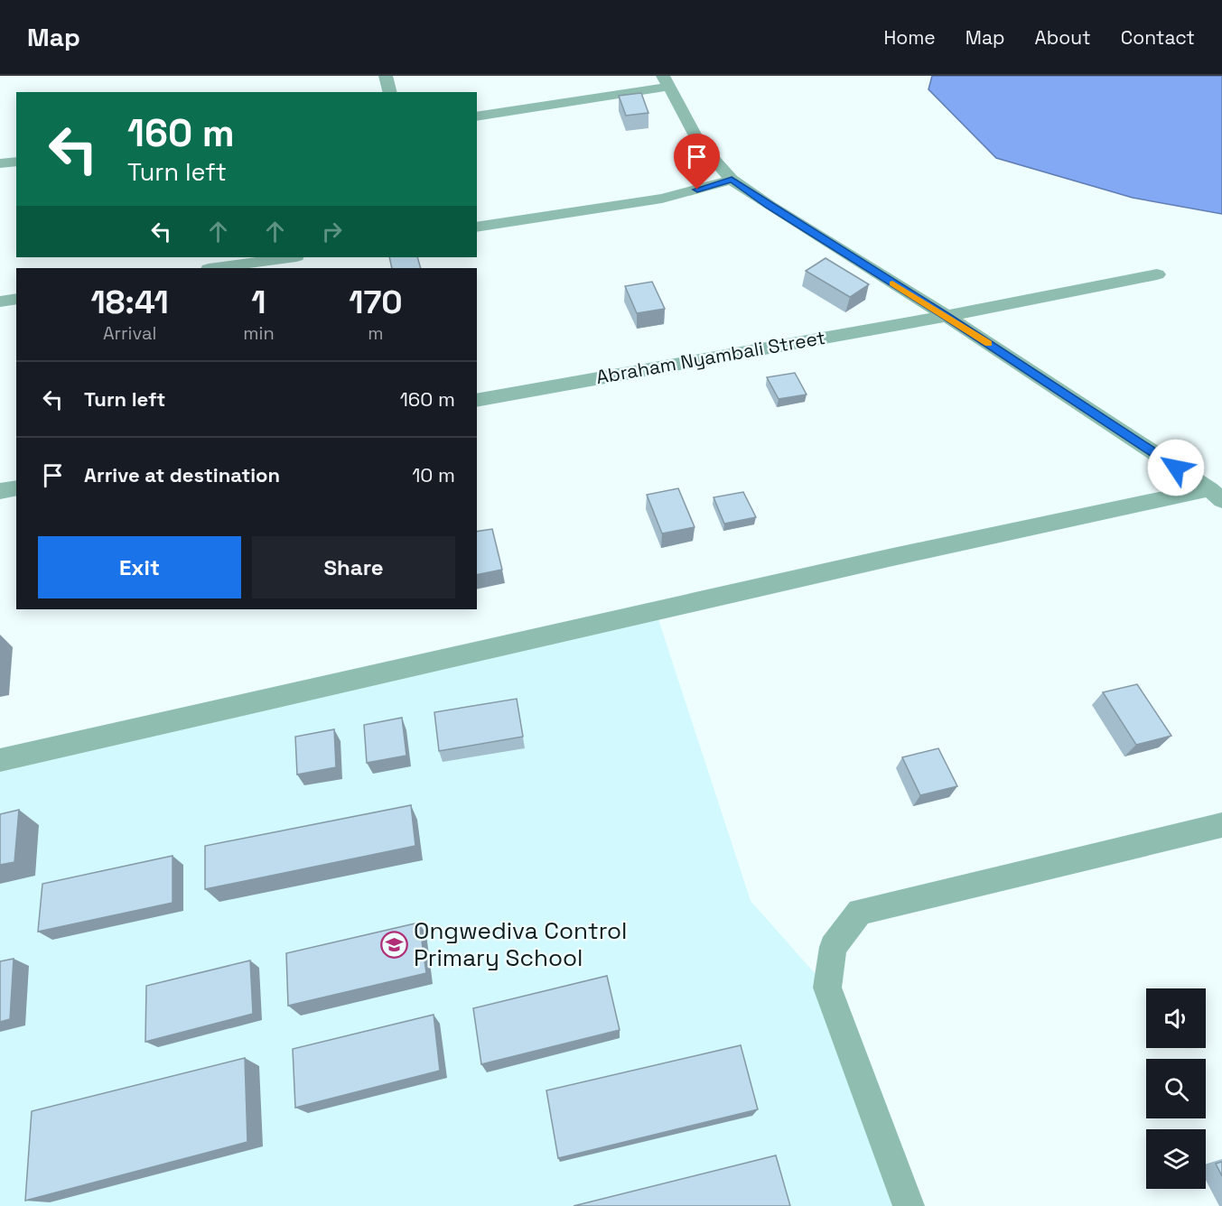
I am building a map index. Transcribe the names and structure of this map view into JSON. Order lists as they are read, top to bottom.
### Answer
{
  "streets": {
    "street": ["Abraham Nyambali Street"]
  },
  "places": {
    "school or university": ["Ongwediva Control Primary School"]
  },
  "page": {
    "header": "Map",
    "nav": [
      "Home",
      "Map",
      "About",
      "Contact"
    ],
    "turn": ["160 m", "Turn left"],
    "eta": [
      "18:41",
      "Arrival",
      "1",
      "min",
      "170",
      "m"
    ],
    "list": [
      {
        "name": "Turn left",
        "value": "160 m"
      },
      {
        "name": "Arrive at destination",
        "value": "10 m"
      }
    ],
    "buttons": ["Exit", "Share"]
  }
}
